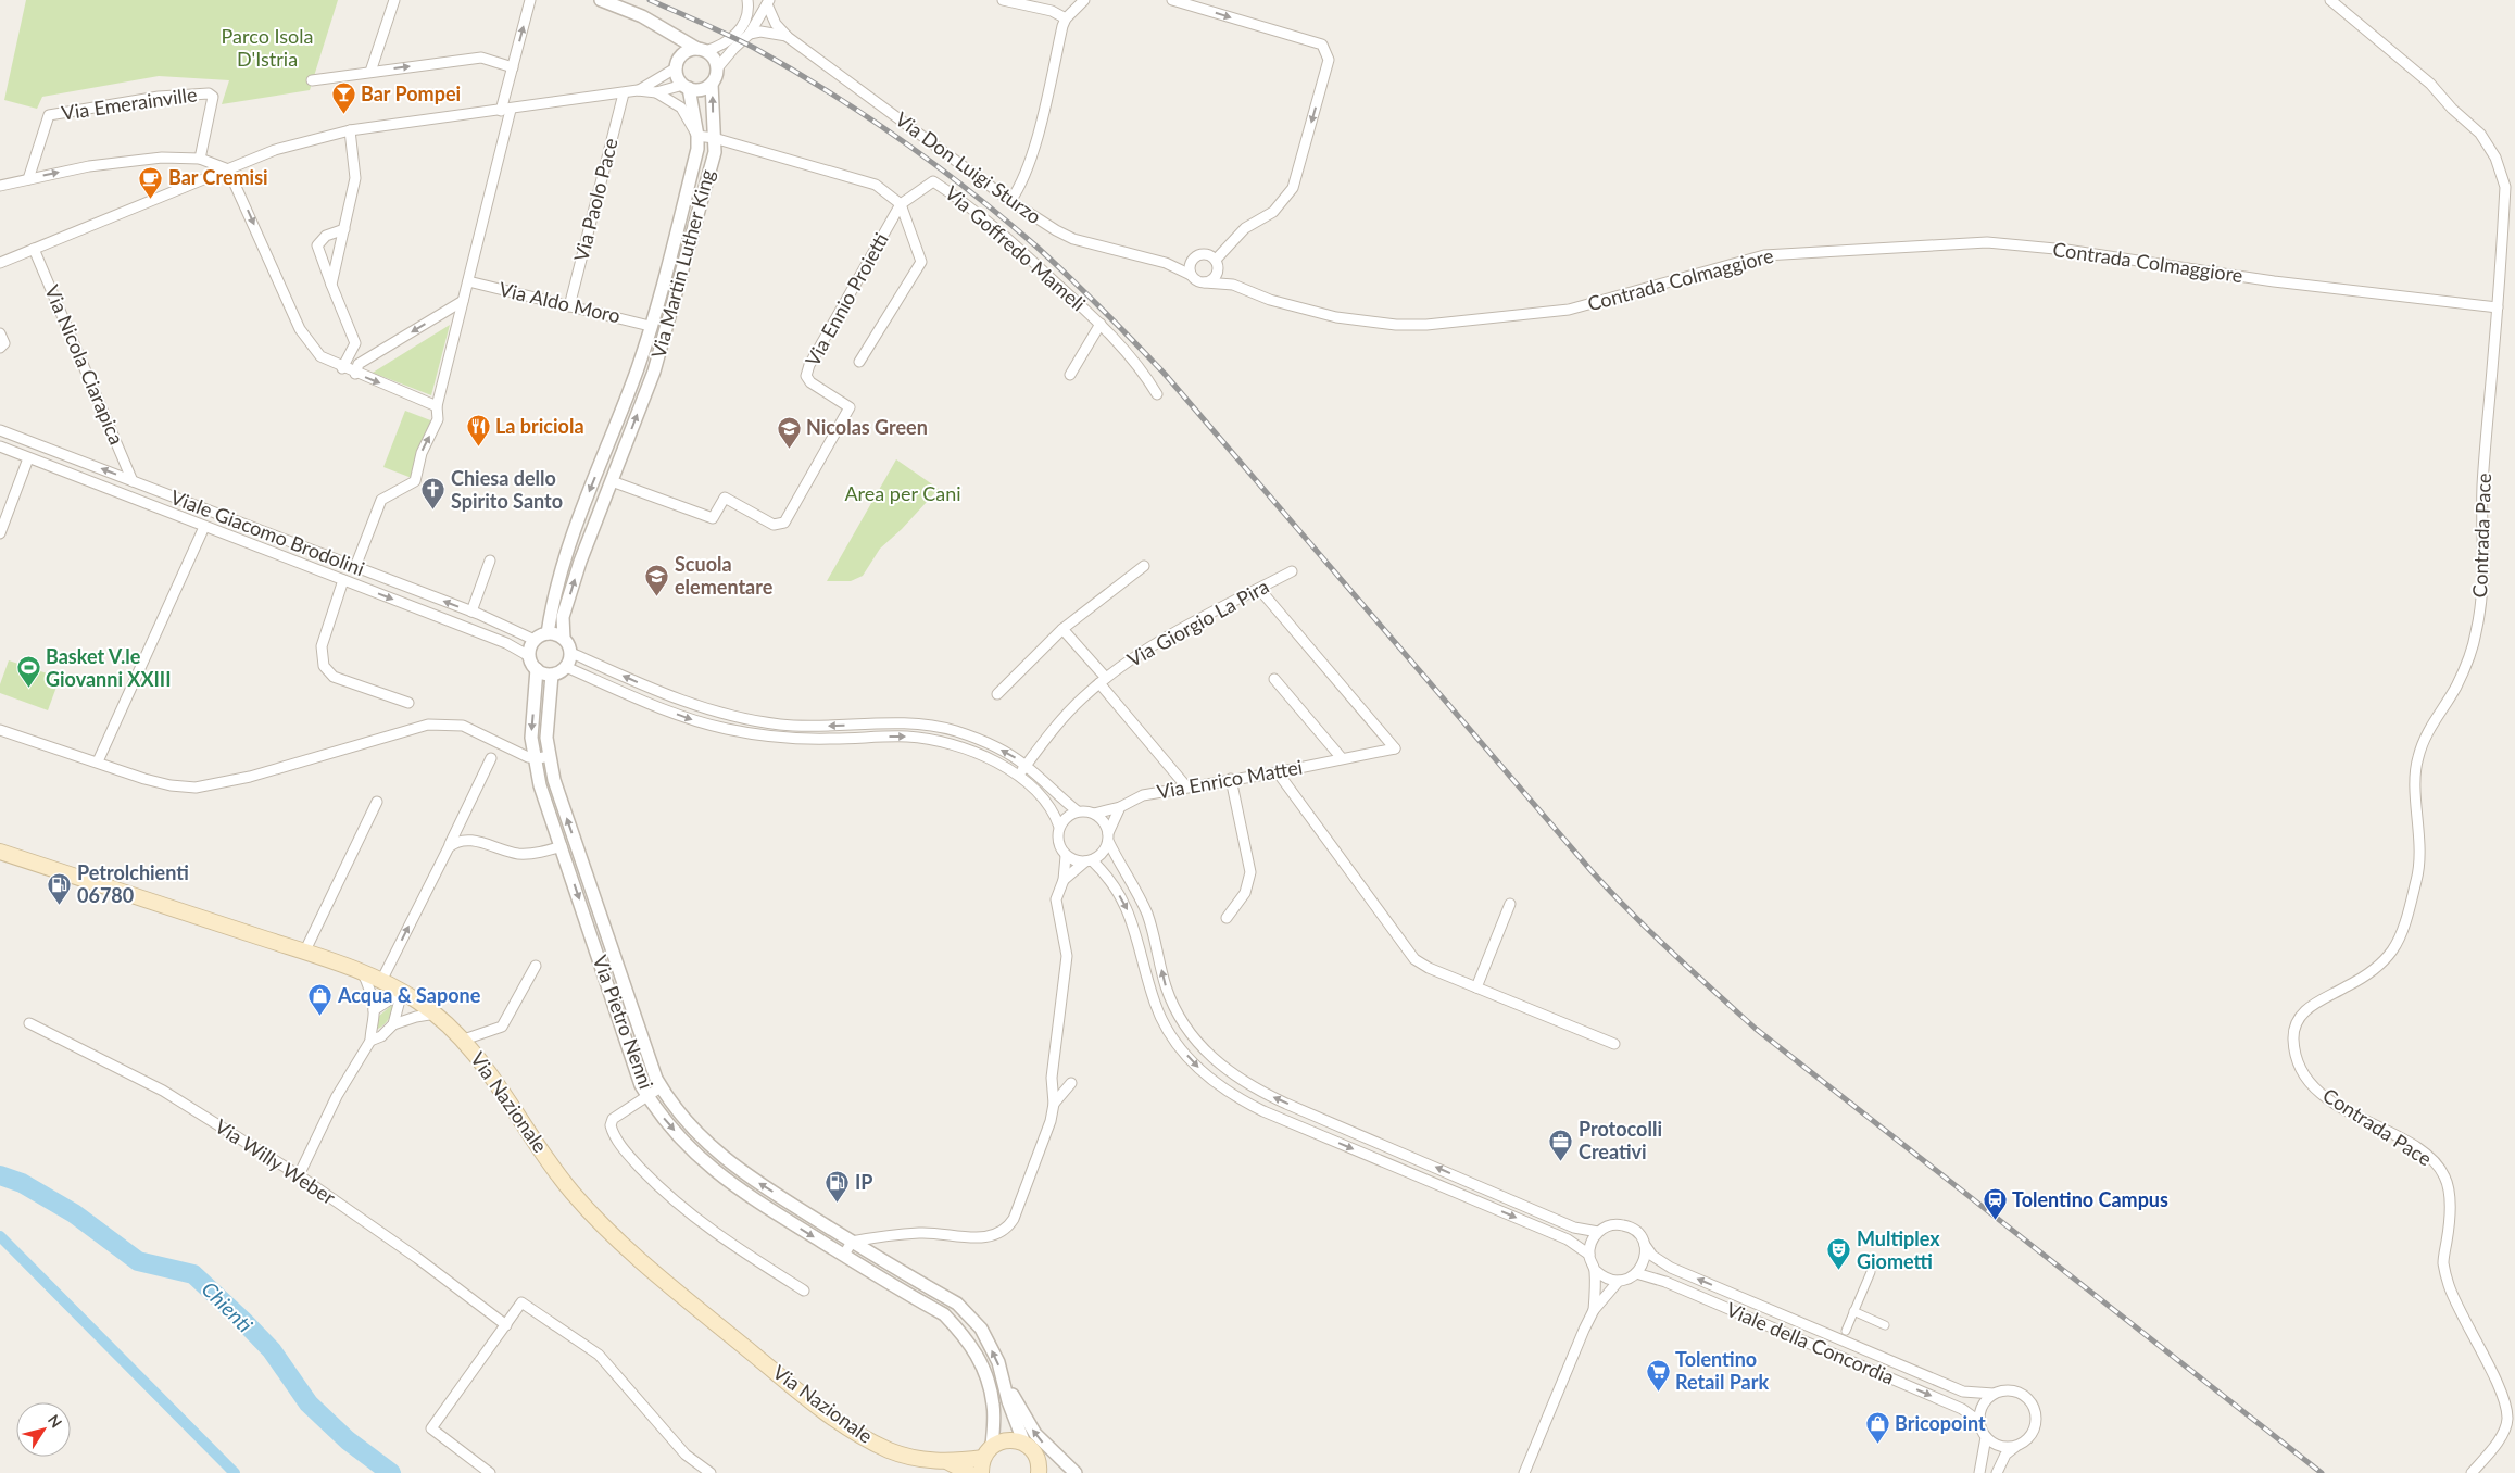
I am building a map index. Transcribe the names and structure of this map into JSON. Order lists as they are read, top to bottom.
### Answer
{
  "streets": {
    "main road": ["Via Nazionale"],
    "street": [
      "Via Emerainville",
      "Via Don Luigi Sturzo",
      "Via Paolo Pace",
      "Via Goffredo Mameli",
      "Contrada Colmaggiore",
      "Via Martin Luther King",
      "Via Ennio Proietti",
      "Via Aldo Moro",
      "Via Nicola Ciarapica",
      "Viale Giacomo Brodolini",
      "Contrada Pace",
      "Via Giorgio La Pira",
      "Via Enrico Mattei",
      "Via Pietro Nenni",
      "Via Willy Weber",
      "Viale della Concordia"
    ]
  },
  "crossings": [
    ["Via Don Luigi Sturzo", "Contrada Colmaggiore"],
    ["Via Paolo Pace", "Via Aldo Moro"],
    ["Via Goffredo Mameli", "Via Ennio Proietti"],
    ["Contrada Colmaggiore", "Contrada Pace"],
    ["Via Martin Luther King", "Via Ennio Proietti"],
    ["Via Martin Luther King", "Via Aldo Moro"],
    ["Via Martin Luther King", "Viale Giacomo Brodolini"],
    ["Via Martin Luther King", "Via Pietro Nenni"],
    ["Via Nicola Ciarapica", "Viale Giacomo Brodolini"],
    ["Viale Giacomo Brodolini", "Via Pietro Nenni"],
    ["Via Giorgio La Pira", "Via Enrico Mattei"],
    ["Via Pietro Nenni", "Via Nazionale"]
  ],
  "water": ["Chienti"],
  "parks": ["Parco Isola D'Istria", "Area per Cani"],
  "places": {
    "bar": ["Bar Pompei"],
    "cafe": ["Bar Cremisi"],
    "restaurant": ["La briciola"],
    "school or university": ["Nicolas Green", "Scuola elementare"],
    "church": ["Chiesa dello Spirito Santo"],
    "sports": ["Basket V.le Giovanni XXIII"],
    "fuel station": ["Petrolchienti 06780", "IP"],
    "shop": ["Acqua & Sapone", "Bricopoint"],
    "office": ["Protocolli Creativi"],
    "station": ["Tolentino Campus"],
    "theatre": ["Multiplex Giometti"],
    "supermarket": ["Tolentino Retail Park"]
  },
  "north": "top right"
}
